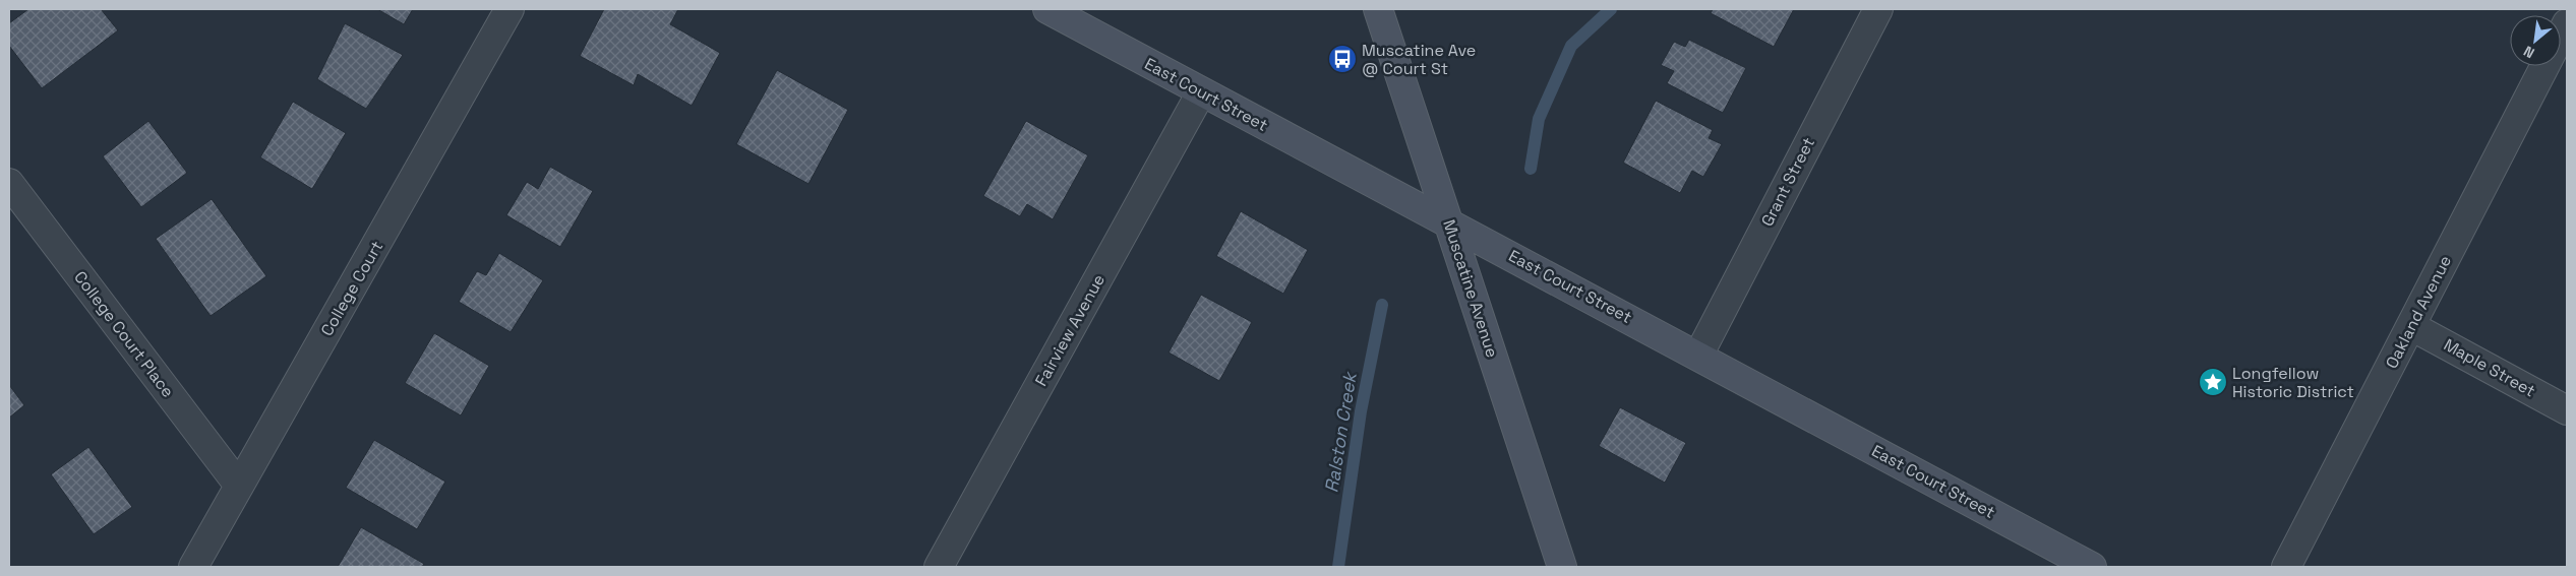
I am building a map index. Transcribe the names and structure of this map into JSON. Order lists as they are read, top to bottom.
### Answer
{
  "streets": {
    "street": [
      "East Court Street",
      "Grant Street",
      "College Court",
      "Muscatine Avenue",
      "Oakland Avenue",
      "Fairview Avenue",
      "College Court Place",
      "Maple Street"
    ]
  },
  "crossings": [
    ["East Court Street", "Grant Street"],
    ["East Court Street", "Muscatine Avenue"],
    ["East Court Street", "Fairview Avenue"],
    ["College Court", "College Court Place"],
    ["Oakland Avenue", "Maple Street"]
  ],
  "water": ["Ralston Creek"],
  "places": {
    "bus stop": ["Muscatine Ave @ Court St"],
    "place": ["Longfellow Historic District"]
  },
  "north": "bottom left"
}
